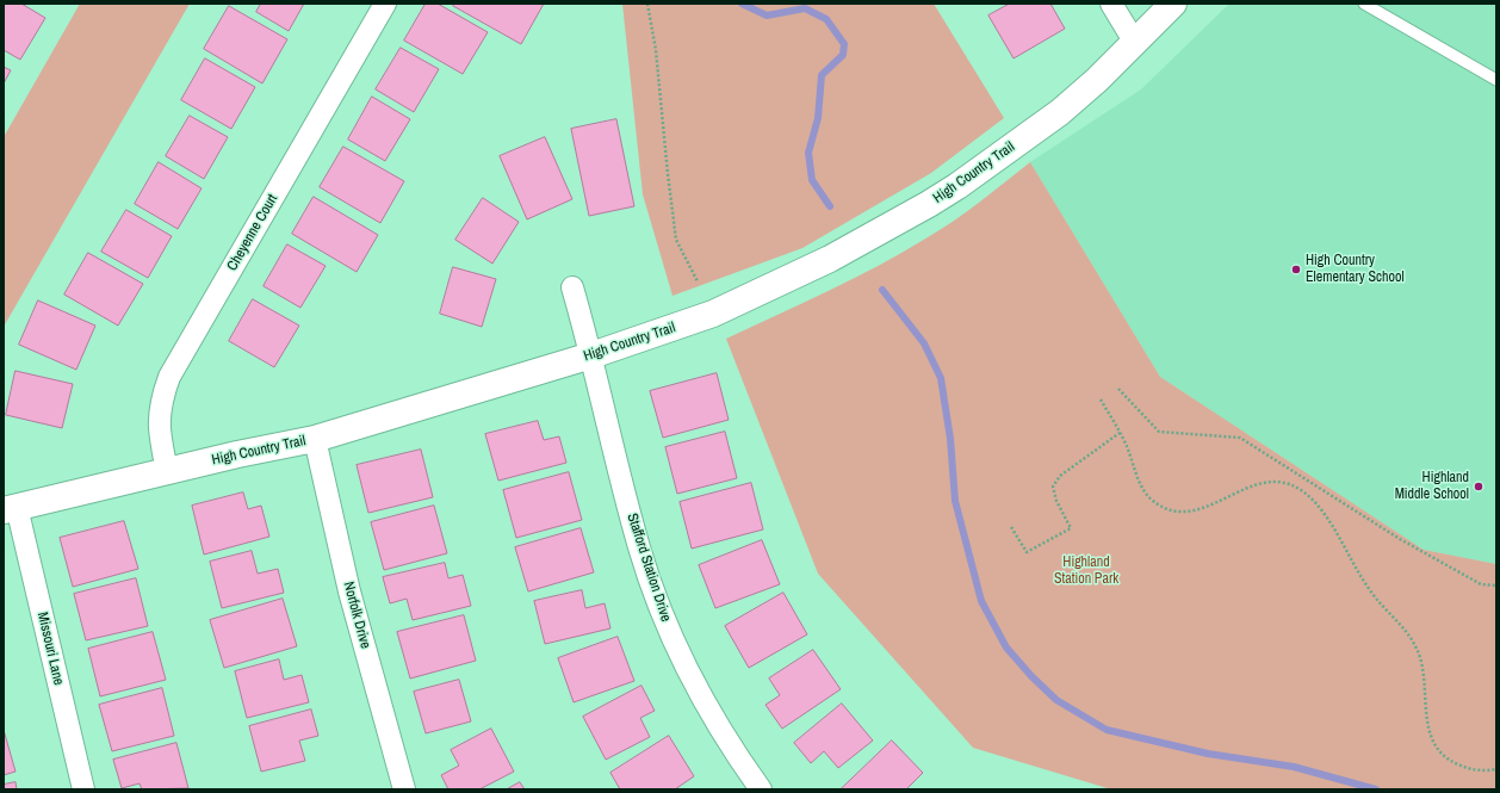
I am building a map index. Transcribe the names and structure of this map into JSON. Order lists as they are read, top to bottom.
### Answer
{
  "streets": {
    "street": [
      "High Country Trail",
      "Cheyenne Court",
      "Stafford Station Drive",
      "Norfolk Drive",
      "Missouri Lane"
    ]
  },
  "crossings": [
    ["High Country Trail", "Cheyenne Court"],
    ["High Country Trail", "Stafford Station Drive"],
    ["High Country Trail", "Norfolk Drive"],
    ["High Country Trail", "Missouri Lane"]
  ],
  "parks": ["Highland Station Park"],
  "places": ["High Country Elementary School", "Highland Middle School"]
}
